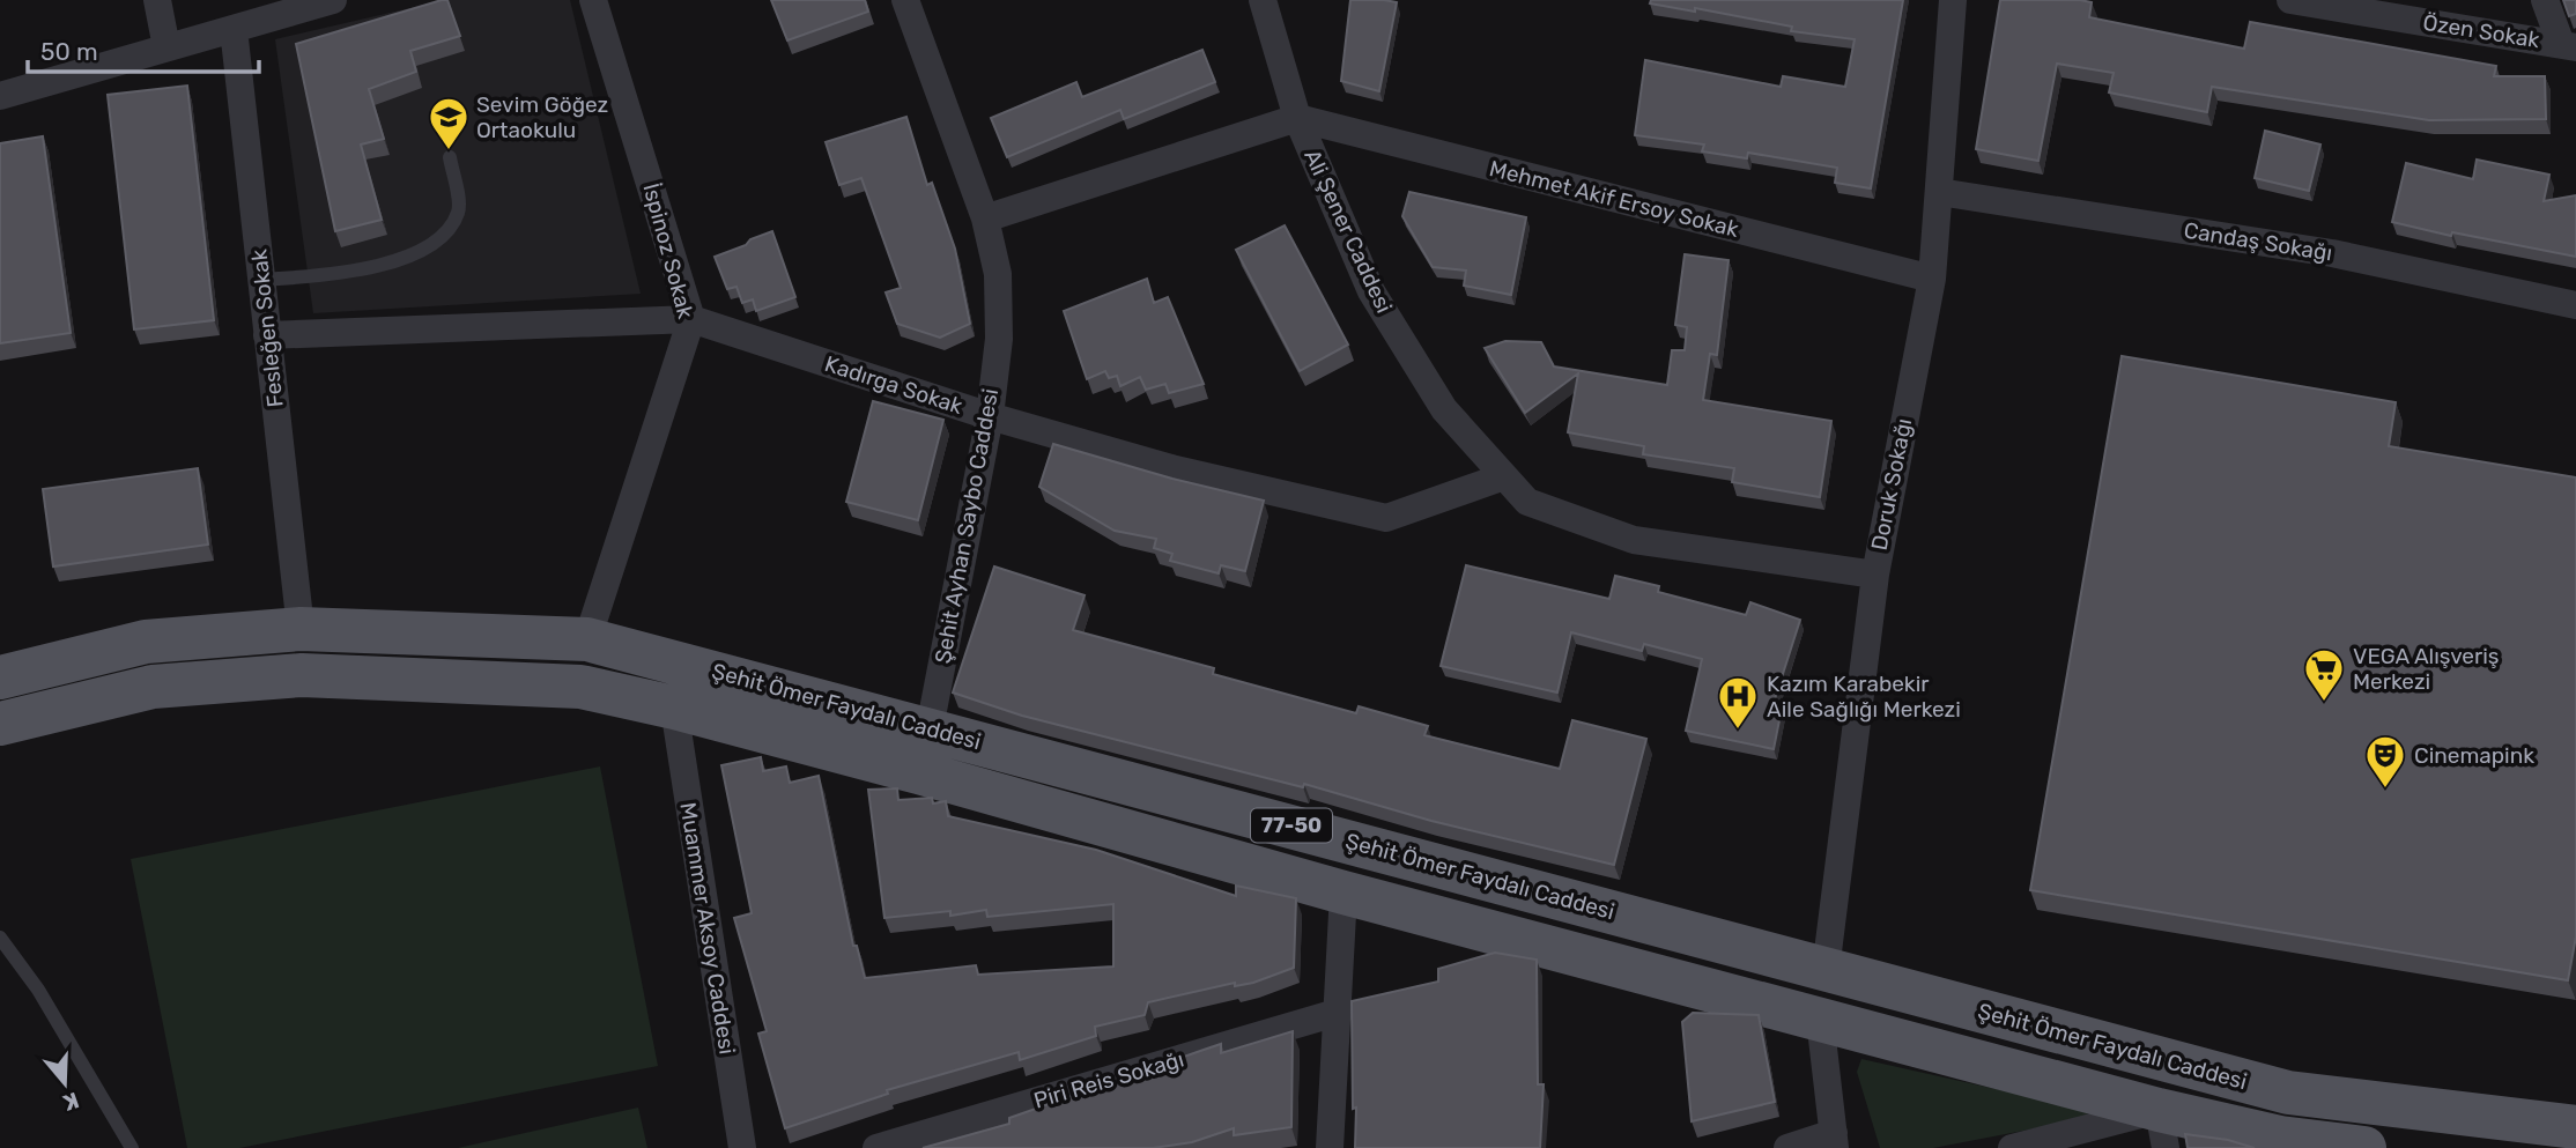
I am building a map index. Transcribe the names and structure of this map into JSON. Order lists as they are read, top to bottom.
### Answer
{
  "streets": {
    "main road": ["Şehit Ömer Faydalı Caddesi", "77-50"],
    "street": [
      "Özen Sokak",
      "Mehmet Akif Ersoy Sokak",
      "Ali Şener Caddesi",
      "Candaş Sokağı",
      "İspinoz Sokak",
      "Fesleğen Sokak",
      "Kadırga Sokak",
      "Doruk Sokağı",
      "Şehit Ayhan Saybo Caddesi",
      "Muammer Aksoy Caddesi",
      "Piri Reis Sokağı"
    ]
  },
  "crossings": [
    ["Mehmet Akif Ersoy Sokak", "Ali Şener Caddesi"],
    ["Mehmet Akif Ersoy Sokak", "Doruk Sokağı"],
    ["Ali Şener Caddesi", "Kadırga Sokak"],
    ["Ali Şener Caddesi", "Doruk Sokağı"],
    ["Candaş Sokağı", "Doruk Sokağı"],
    ["İspinoz Sokak", "Kadırga Sokak"],
    ["İspinoz Sokak", "Şehit Ömer Faydalı Caddesi"],
    ["Fesleğen Sokak", "Kadırga Sokak"],
    ["Fesleğen Sokak", "Şehit Ömer Faydalı Caddesi"],
    ["Kadırga Sokak", "Şehit Ayhan Saybo Caddesi"],
    ["Doruk Sokağı", "Şehit Ömer Faydalı Caddesi"],
    ["Şehit Ayhan Saybo Caddesi", "Şehit Ömer Faydalı Caddesi"],
    ["Şehit Ömer Faydalı Caddesi", "Muammer Aksoy Caddesi"]
  ],
  "places": {
    "school or university": ["Sevim Göğez Ortaokulu"],
    "supermarket": ["VEGA Alışveriş Merkezi"],
    "hospital": ["Kazım Karabekir Aile Sağlığı Merkezi"],
    "theatre": ["Cinemapink"]
  },
  "scale_bar": "50 m",
  "north": "bottom"
}
